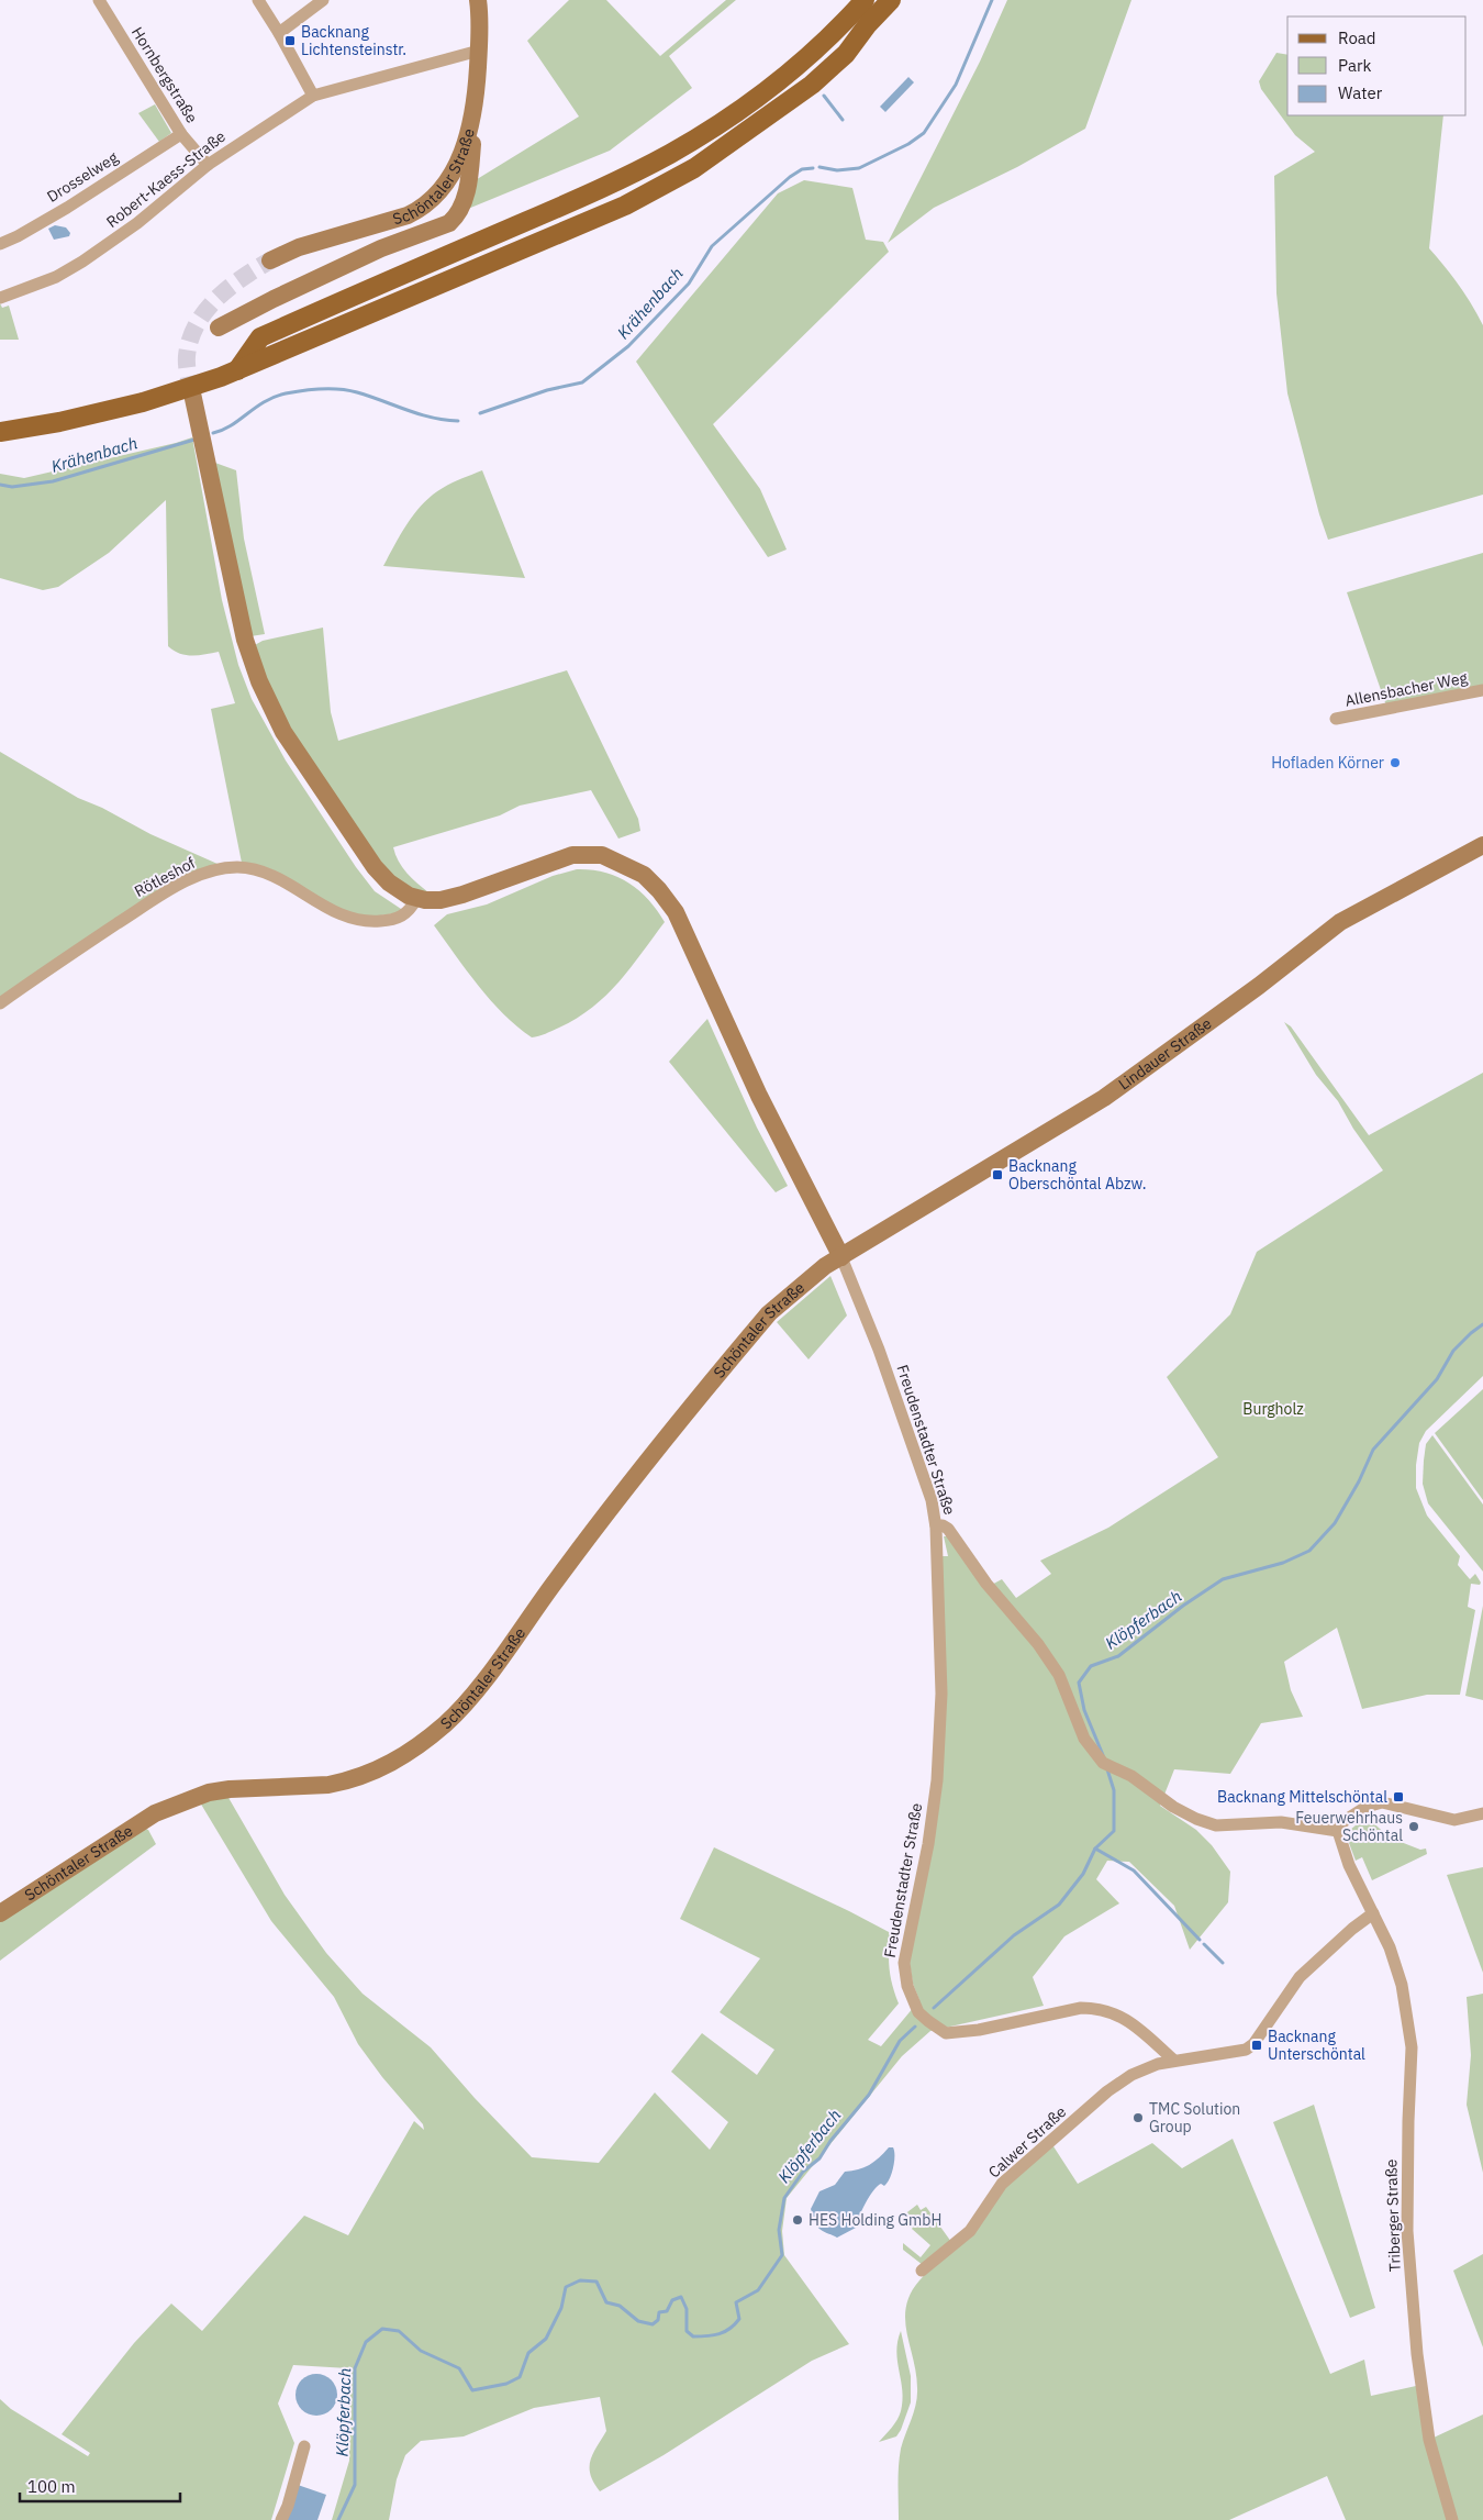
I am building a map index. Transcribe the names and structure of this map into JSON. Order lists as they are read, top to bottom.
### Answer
{
  "streets": {
    "street": [
      "Hornbergstraße",
      "Schöntaler Straße",
      "Drosselweg",
      "Robert-Kaess-Straße",
      "Allensbacher Weg",
      "Rötleshof",
      "Lindauer Straße",
      "Freudenstadter Straße",
      "Calwer Straße",
      "Triberger Straße"
    ]
  },
  "crossings": [
    ["Hornbergstraße", "Drosselweg"],
    ["Hornbergstraße", "Robert-Kaess-Straße"],
    ["Schöntaler Straße", "Robert-Kaess-Straße"],
    ["Schöntaler Straße", "Lindauer Straße"],
    ["Schöntaler Straße", "Freudenstadter Straße"],
    ["Lindauer Straße", "Freudenstadter Straße"],
    ["Freudenstadter Straße", "Calwer Straße"]
  ],
  "water": ["Krähenbach", "Klöpferbach"],
  "parks": ["Burgholz"],
  "places": {
    "transit": [
      "Backnang Lichtensteinstr.",
      "Backnang Oberschöntal Abzw.",
      "Backnang Mittelschöntal",
      "Backnang Unterschöntal"
    ],
    "other": [
      "Hofladen Körner",
      "Feuerwehrhaus Schöntal",
      "TMC Solution Group",
      "HES Holding GmbH"
    ]
  },
  "legend": ["Road", "Park", "Water"],
  "scale_bar": "100 m"
}
